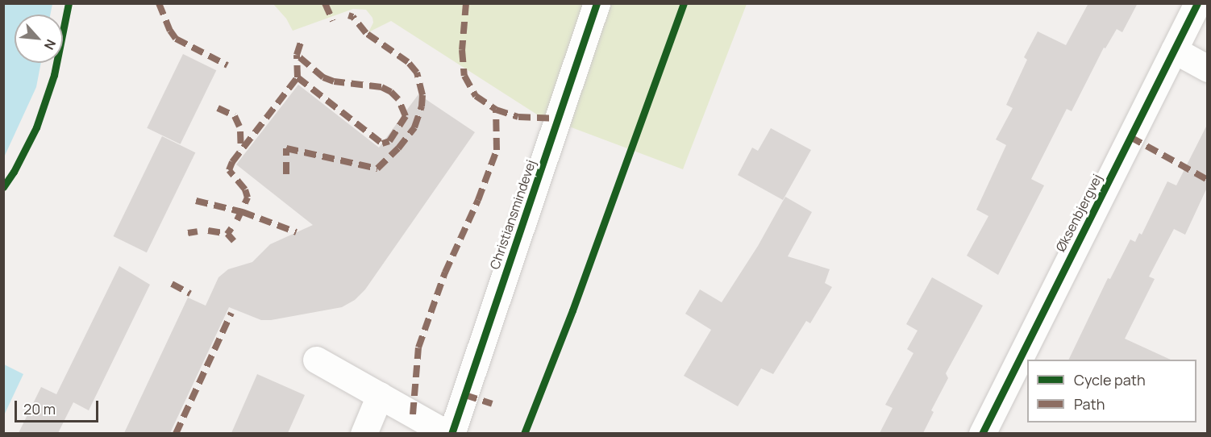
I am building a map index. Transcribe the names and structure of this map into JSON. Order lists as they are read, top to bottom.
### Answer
{
  "streets": {
    "street": ["Øksenbjergvej", "Christiansmindevej"]
  },
  "legend": ["Cycle path", "Path"],
  "scale_bar": "20 m",
  "north": "bottom right"
}
